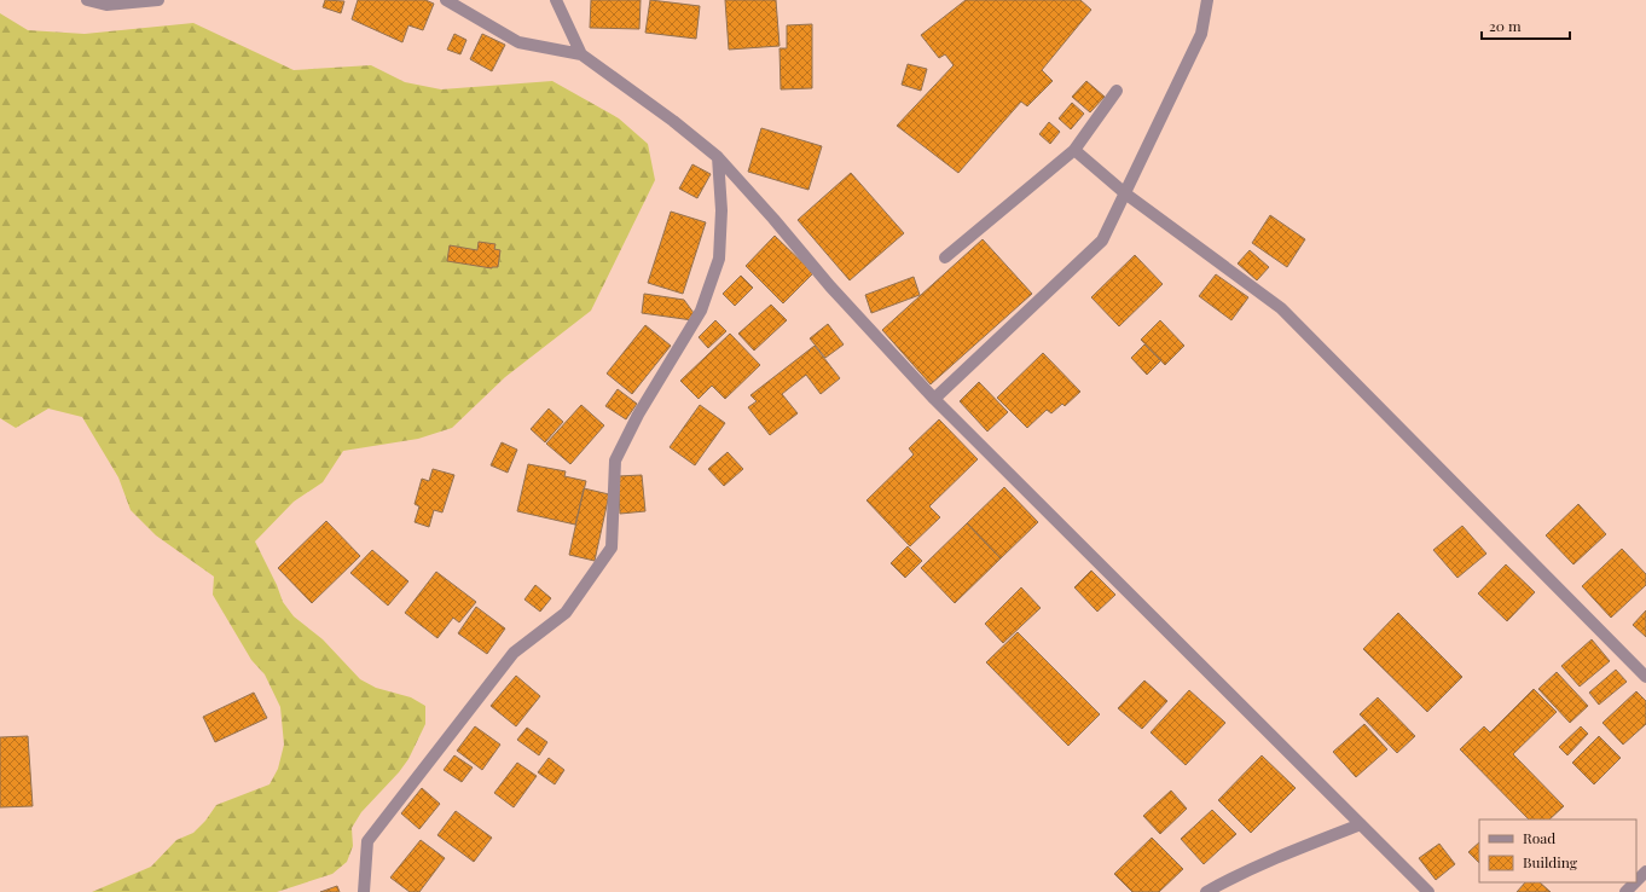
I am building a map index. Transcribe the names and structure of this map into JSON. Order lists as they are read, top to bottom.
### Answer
{
  "legend": ["Road", "Building"],
  "scale_bar": "20 m"
}
